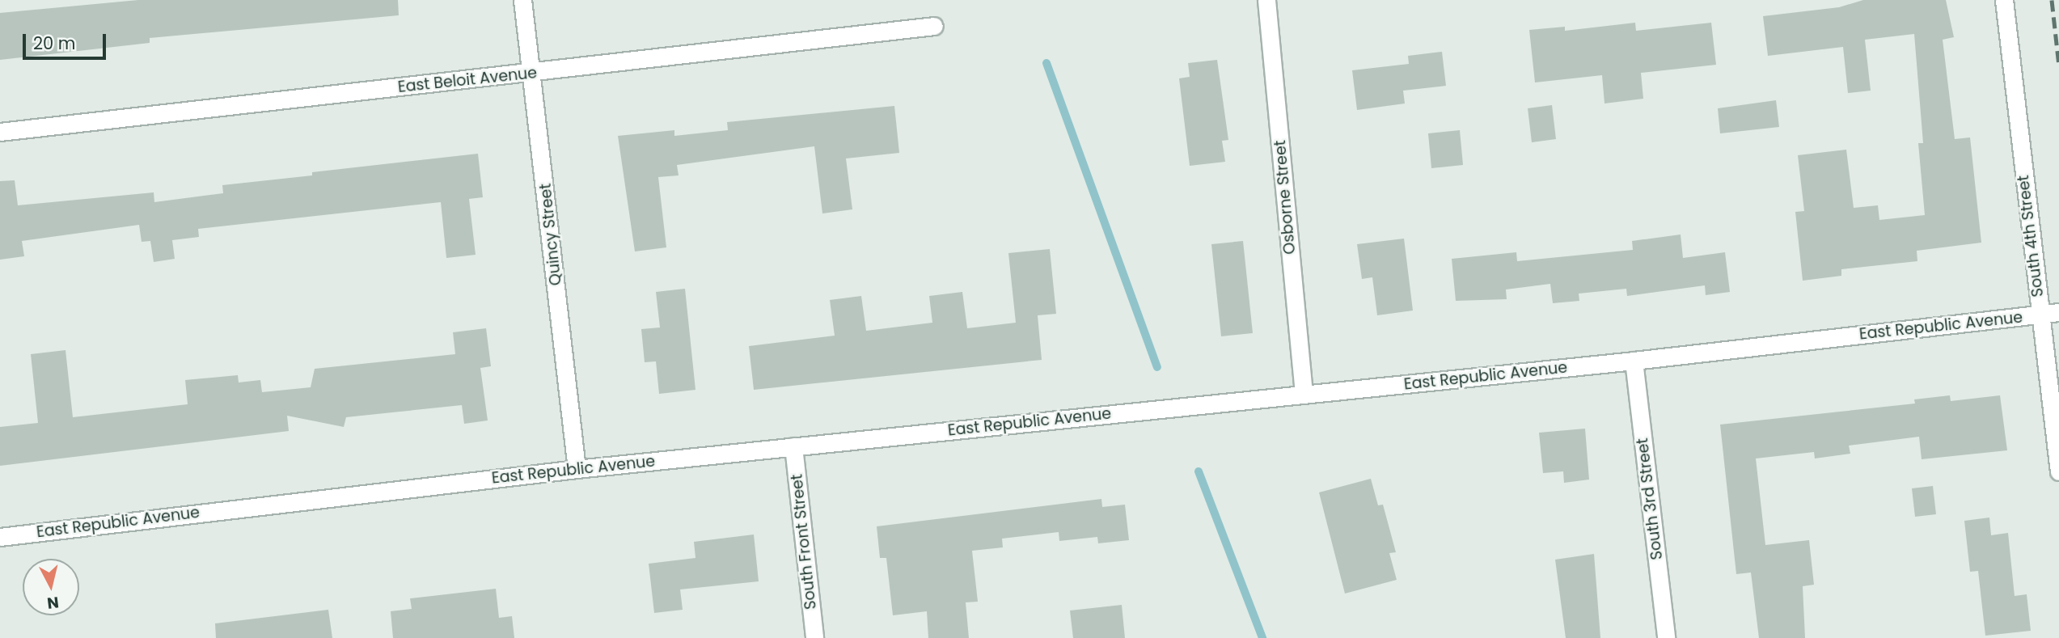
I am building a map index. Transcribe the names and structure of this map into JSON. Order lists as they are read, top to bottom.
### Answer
{
  "streets": {
    "street": [
      "East Beloit Avenue",
      "Osborne Street",
      "Quincy Street",
      "South 4th Street",
      "East Republic Avenue",
      "South 3rd Street",
      "South Front Street"
    ]
  },
  "crossings": [
    ["East Beloit Avenue", "Quincy Street"],
    ["Osborne Street", "East Republic Avenue"],
    ["Quincy Street", "East Republic Avenue"],
    ["South 4th Street", "East Republic Avenue"],
    ["East Republic Avenue", "South 3rd Street"],
    ["East Republic Avenue", "South Front Street"]
  ],
  "scale_bar": "20 m",
  "north": "bottom"
}
